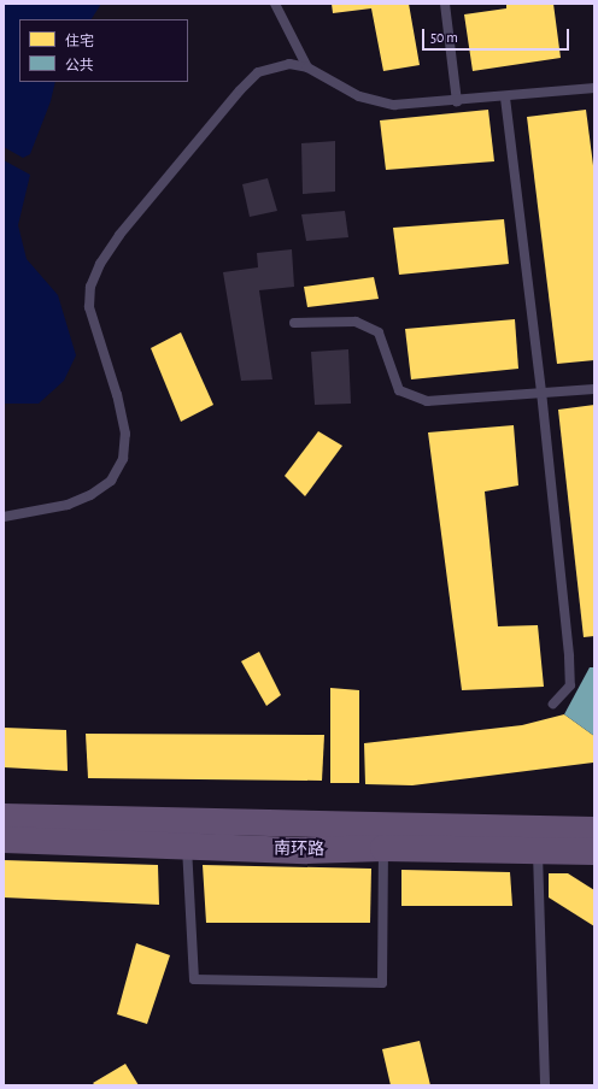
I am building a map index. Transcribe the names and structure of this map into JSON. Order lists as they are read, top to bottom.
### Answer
{
  "streets": {
    "main road": ["南环路"]
  },
  "legend": ["住宅", "公共"],
  "scale_bar": "50 m"
}
